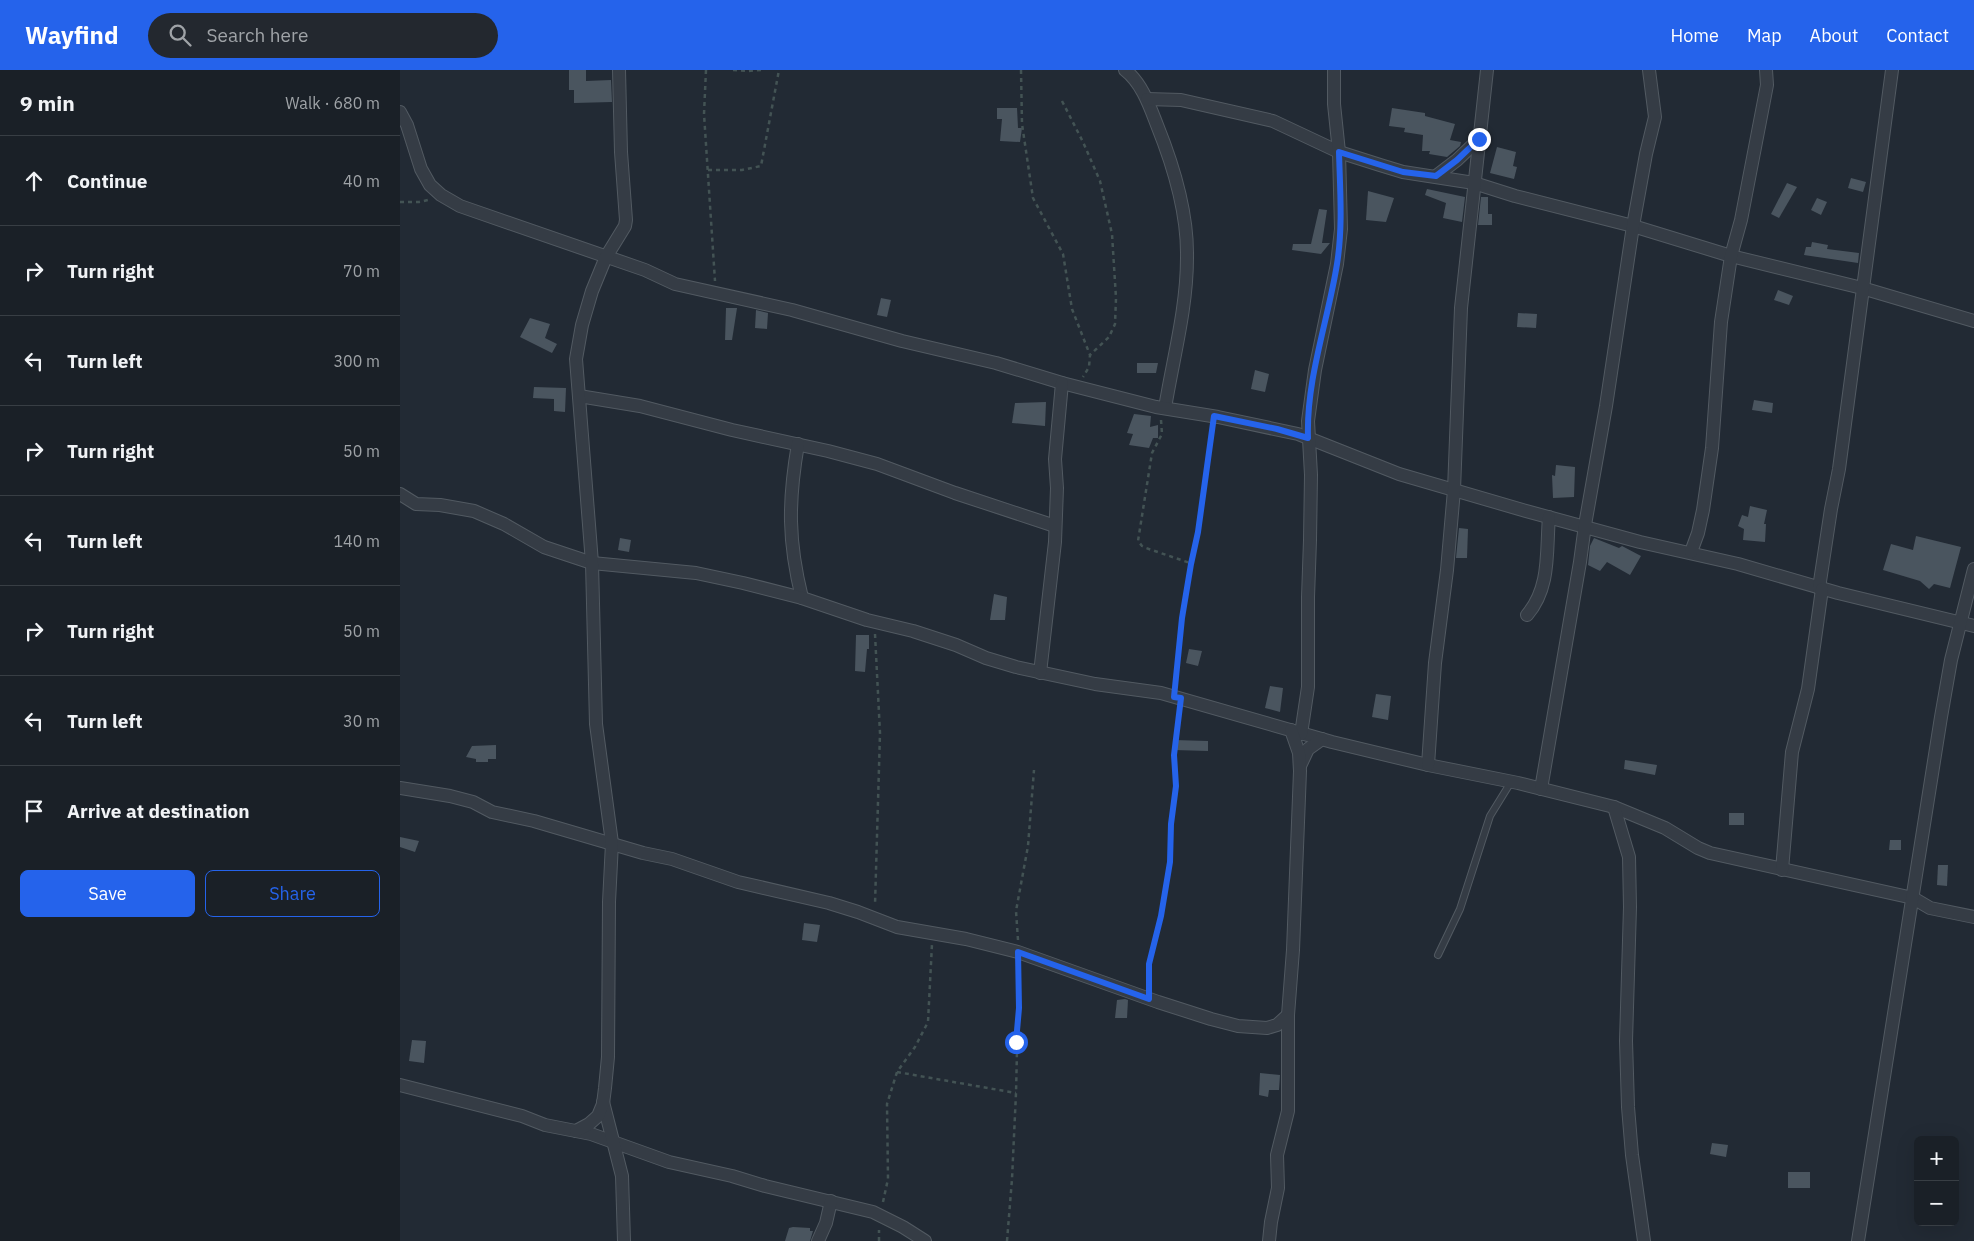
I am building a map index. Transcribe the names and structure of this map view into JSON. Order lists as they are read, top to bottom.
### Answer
{
  "page": {
    "header": "Wayfind",
    "search": "Search here",
    "nav": [
      "Home",
      "Map",
      "About",
      "Contact"
    ],
    "heading": ["9 min", "Walk · 680 m"],
    "list": [
      ["Continue", "40 m"],
      ["Turn right", "70 m"],
      ["Turn left", "300 m"],
      ["Turn right", "50 m"],
      ["Turn left", "140 m"],
      ["Turn right", "50 m"],
      ["Turn left", "30 m"],
      "Arrive at destination"
    ],
    "buttons": ["Save", "Share"],
    "map_buttons": ["+", "−"]
  }
}
